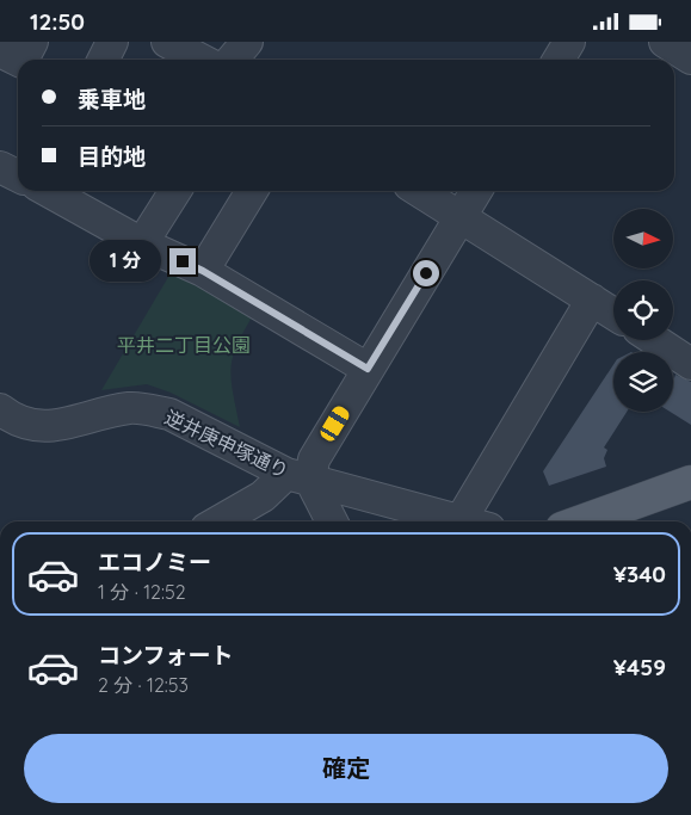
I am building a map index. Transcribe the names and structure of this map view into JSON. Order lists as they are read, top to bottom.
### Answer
{
  "streets": {
    "street": ["逆井庚申塚通り"]
  },
  "parks": ["平井二丁目公園"],
  "north": "right",
  "page": {
    "status": "12:50",
    "banner": ["乗車地", "目的地"],
    "bubble": "1 分",
    "list": [
      {
        "name": "エコノミー",
        "note": "1 分 · 12:52",
        "value": "¥340"
      },
      {
        "name": "コンフォート",
        "note": "2 分 · 12:53",
        "value": "¥459"
      }
    ],
    "buttons": "確定"
  }
}
